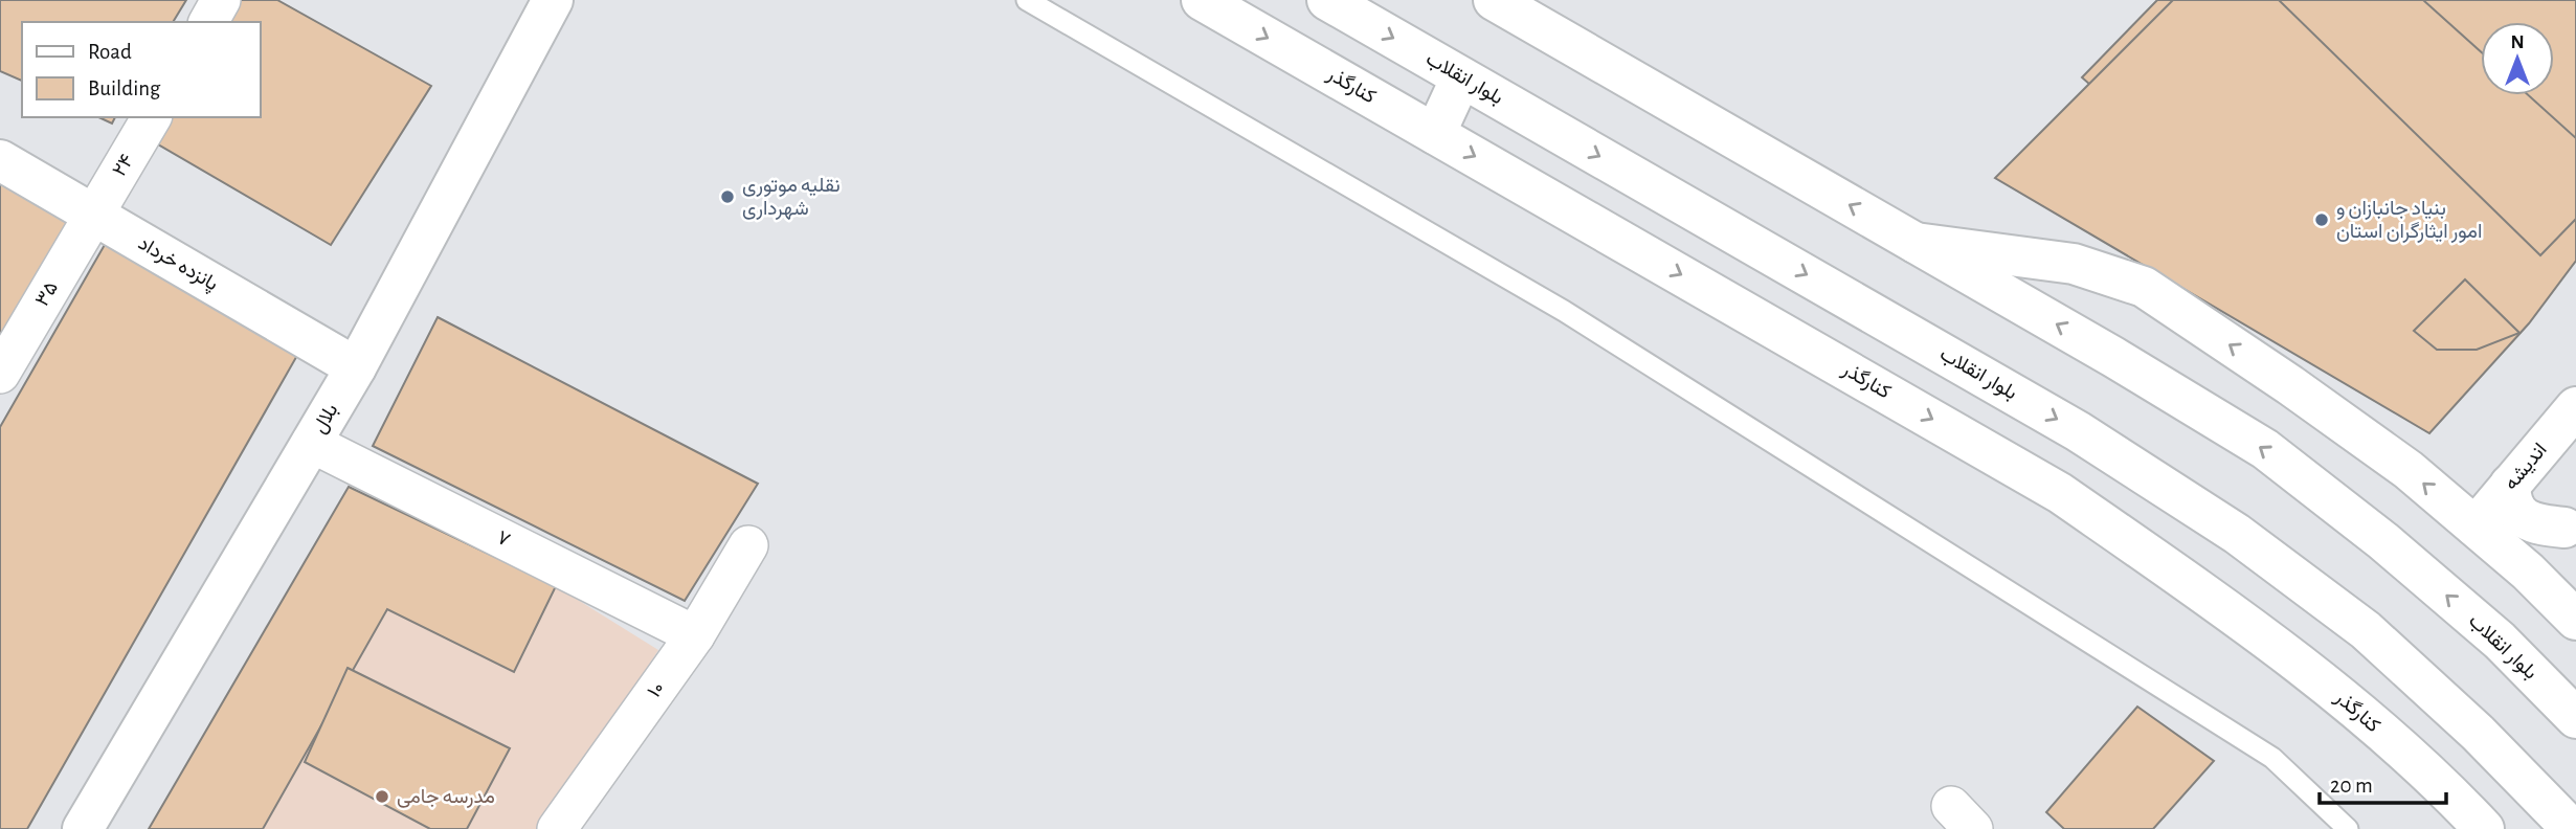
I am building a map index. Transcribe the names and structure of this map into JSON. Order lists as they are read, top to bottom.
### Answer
{
  "streets": {
    "main road": [
      "بلوار انقلاب",
      "کنارگذر",
      "پانزده خرداد",
      "بلال",
      "اندیشه"
    ],
    "street": [
      "۲۴",
      "۳۵",
      "۷",
      "۱۰"
    ]
  },
  "crossings": [
    ["۲۴", "پانزده خرداد"],
    ["۲۴", "۳۵"],
    ["پانزده خرداد", "۳۵"],
    ["پانزده خرداد", "بلال"],
    ["بلال", "۷"],
    ["۷", "۱۰"]
  ],
  "places": ["نقلیه موتوری شهرداری", "بنیاد جانبازان و امور ایثارگران استان", "مدرسه جامی"],
  "legend": ["Road", "Building"],
  "scale_bar": "20 m",
  "north": "top"
}
